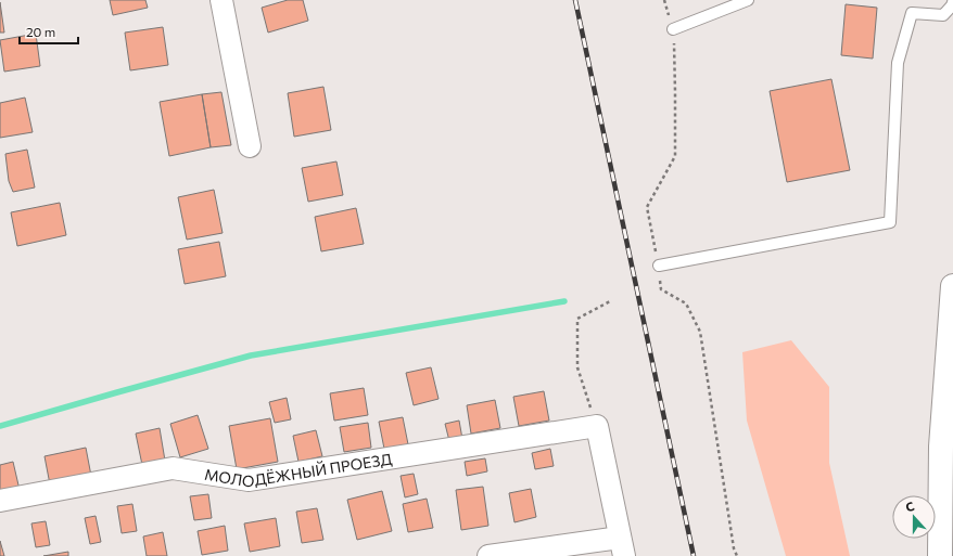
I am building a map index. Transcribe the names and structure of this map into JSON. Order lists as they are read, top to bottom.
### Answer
{
  "streets": {
    "street": ["МОЛОДЁЖНЫЙ ПРОЕЗД"]
  },
  "scale_bar": "20 m",
  "north": "top"
}
